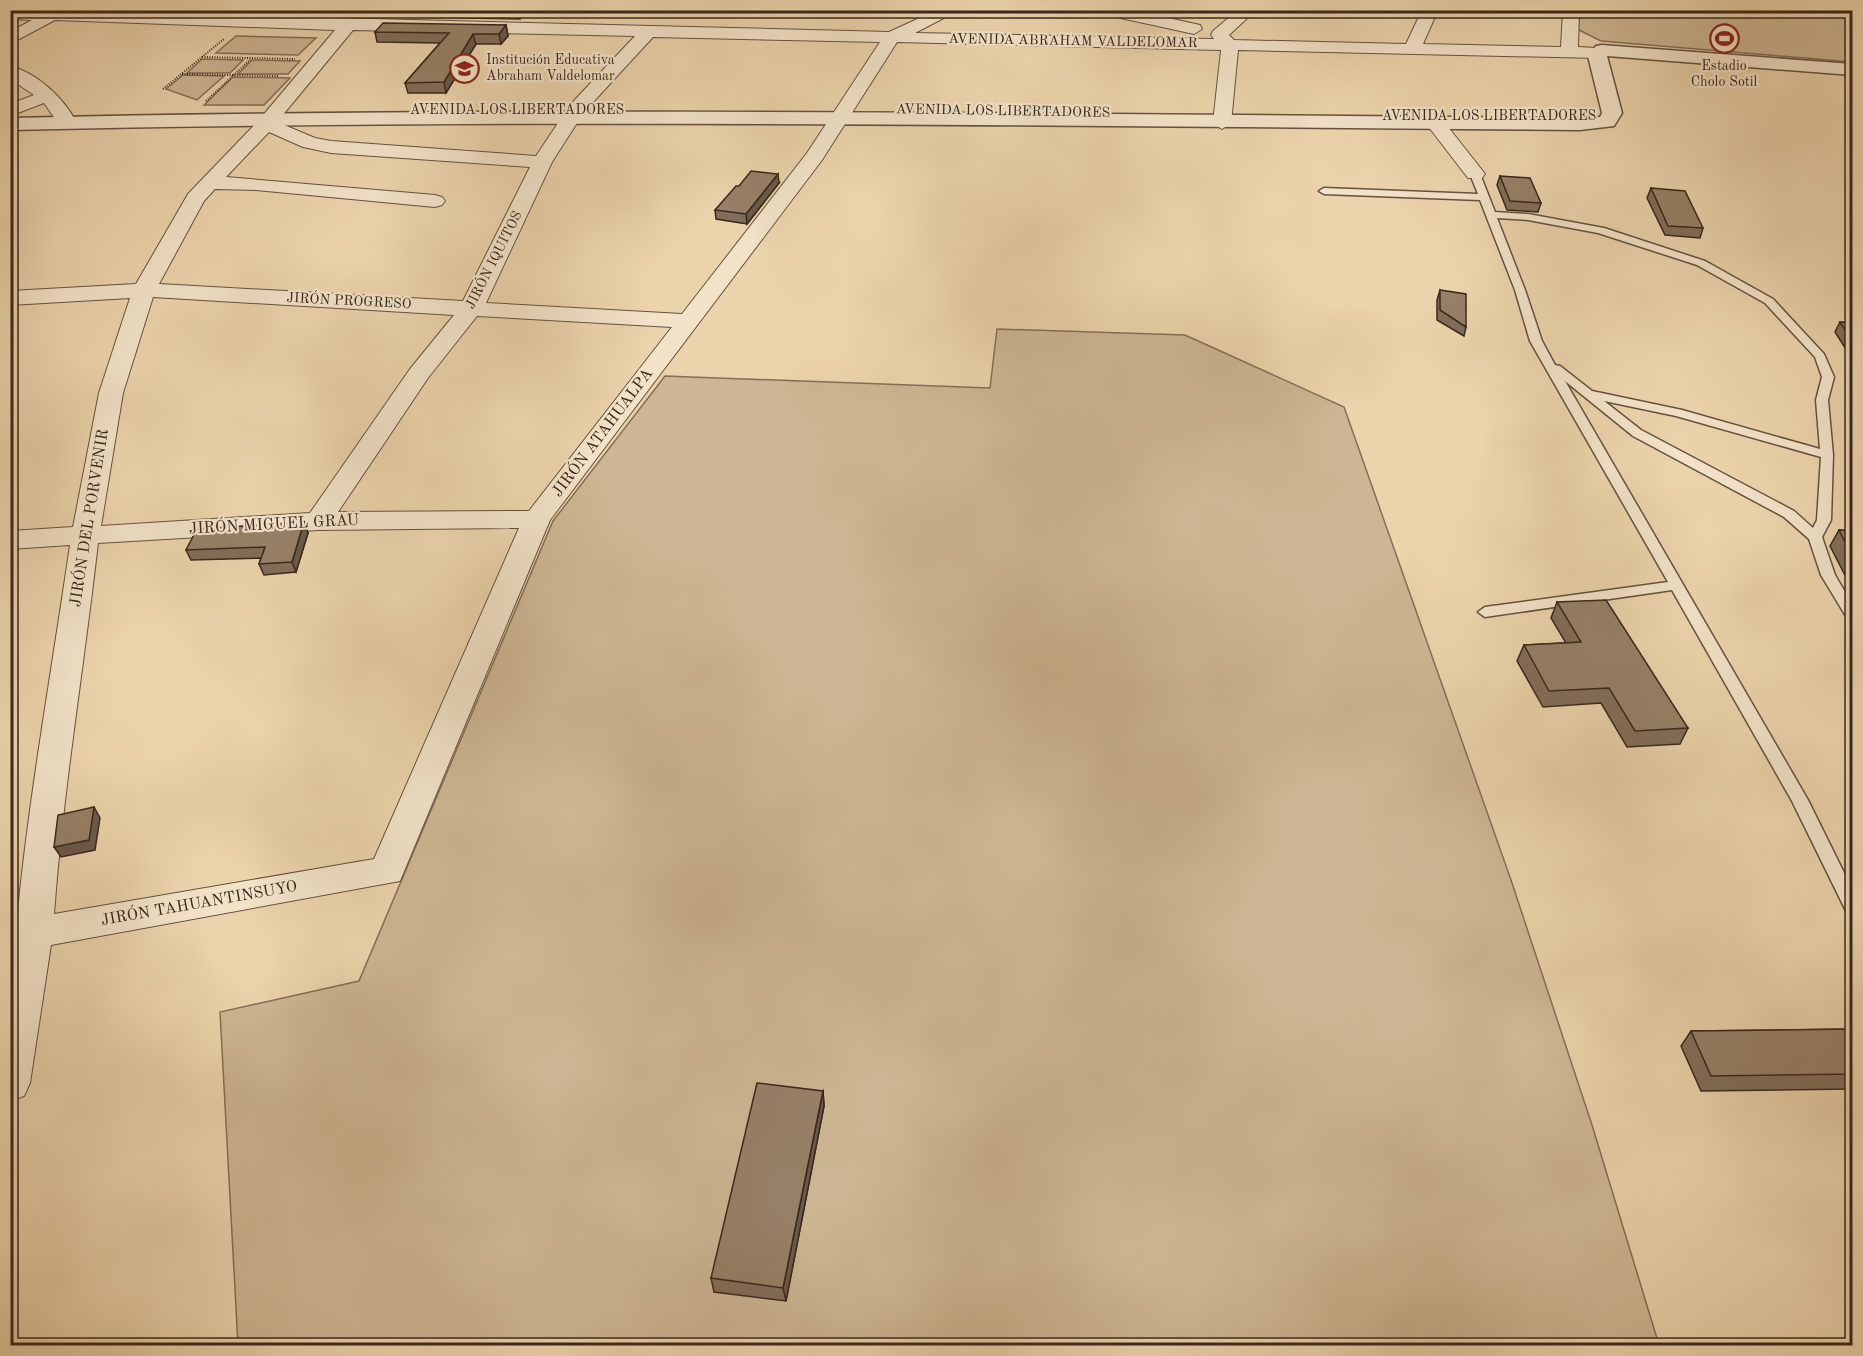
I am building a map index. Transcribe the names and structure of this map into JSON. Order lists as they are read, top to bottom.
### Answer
{
  "streets": {
    "street": [
      "AVENIDA ABRAHAM VALDELOMAR",
      "AVENIDA LOS LIBERTADORES",
      "JIRÓN IQUITOS",
      "JIRÓN PROGRESO",
      "JIRÓN ATAHUALPA",
      "JIRÓN DEL PORVENIR",
      "JIRÓN MIGUEL GRAU",
      "JIRÓN TAHUANTINSUYO"
    ]
  },
  "crossings": [
    ["AVENIDA ABRAHAM VALDELOMAR", "AVENIDA LOS LIBERTADORES"],
    ["AVENIDA ABRAHAM VALDELOMAR", "JIRÓN IQUITOS"],
    ["AVENIDA ABRAHAM VALDELOMAR", "JIRÓN ATAHUALPA"],
    ["AVENIDA ABRAHAM VALDELOMAR", "JIRÓN DEL PORVENIR"],
    ["AVENIDA LOS LIBERTADORES", "JIRÓN IQUITOS"],
    ["AVENIDA LOS LIBERTADORES", "JIRÓN ATAHUALPA"],
    ["AVENIDA LOS LIBERTADORES", "JIRÓN DEL PORVENIR"],
    ["JIRÓN IQUITOS", "JIRÓN PROGRESO"],
    ["JIRÓN IQUITOS", "JIRÓN MIGUEL GRAU"],
    ["JIRÓN PROGRESO", "JIRÓN ATAHUALPA"],
    ["JIRÓN PROGRESO", "JIRÓN DEL PORVENIR"],
    ["JIRÓN ATAHUALPA", "JIRÓN MIGUEL GRAU"],
    ["JIRÓN ATAHUALPA", "JIRÓN TAHUANTINSUYO"],
    ["JIRÓN DEL PORVENIR", "JIRÓN MIGUEL GRAU"],
    ["JIRÓN DEL PORVENIR", "JIRÓN TAHUANTINSUYO"]
  ],
  "places": {
    "sports": ["Estadio Cholo Sotil"],
    "school or university": ["Institución Educativa Abraham Valdelomar"]
  }
}
